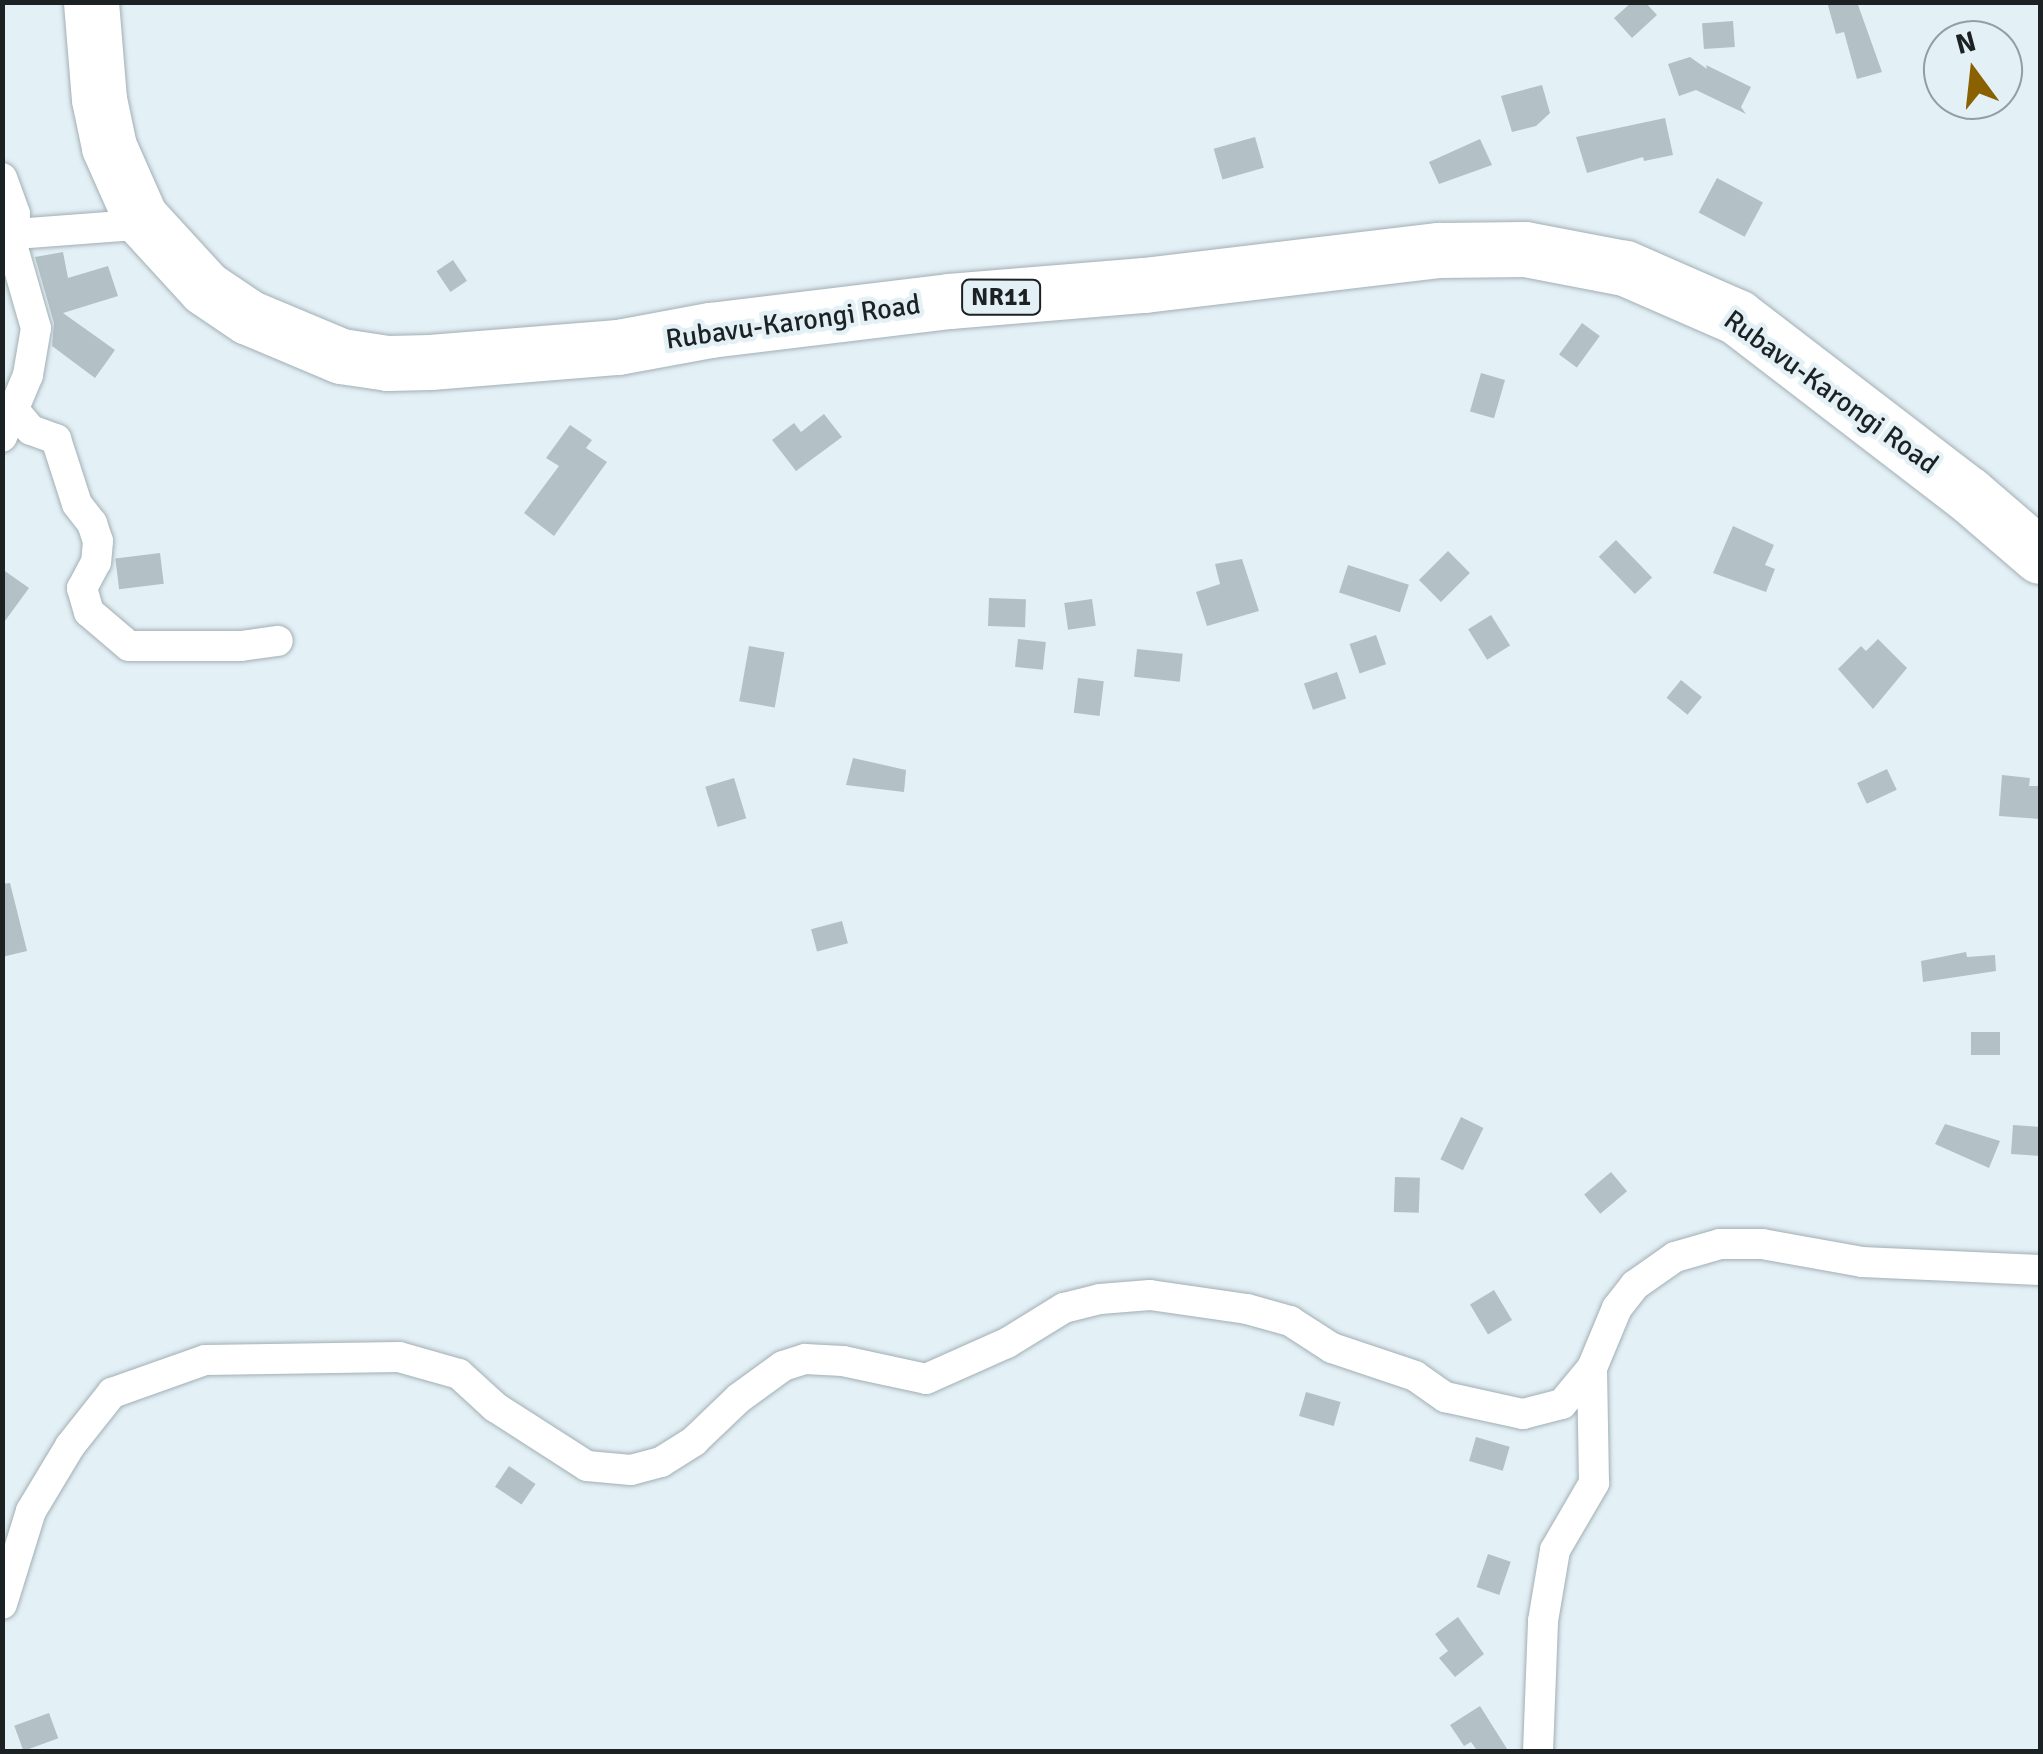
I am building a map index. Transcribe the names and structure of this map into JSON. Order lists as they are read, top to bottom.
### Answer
{
  "streets": {
    "highway": ["NR11", "Rubavu-Karongi Road"]
  },
  "north": "top"
}
